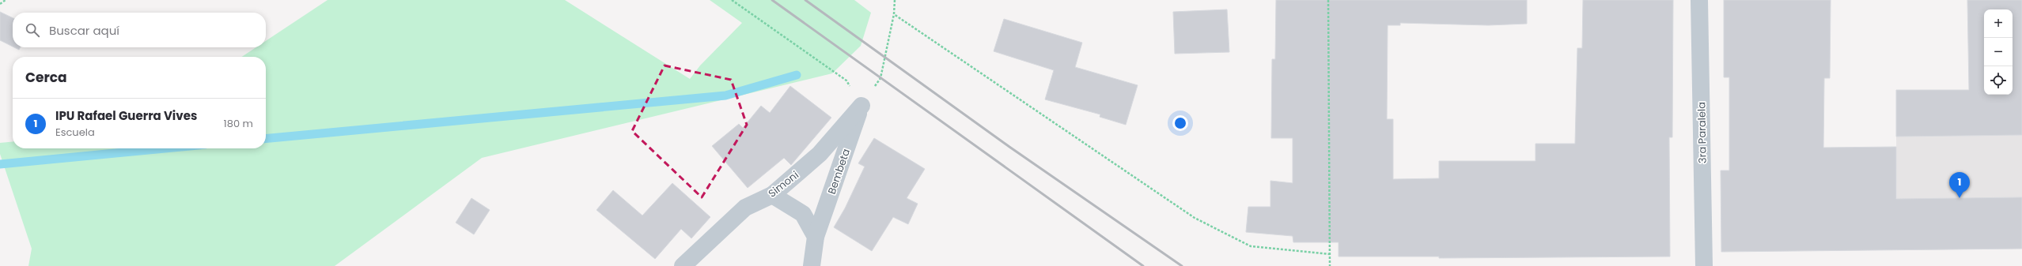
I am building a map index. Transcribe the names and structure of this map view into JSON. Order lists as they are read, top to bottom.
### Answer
{
  "streets": {
    "street": ["3ra Paralela", "Bembeta", "Simoni"]
  },
  "crossings": [
    ["Bembeta", "Simoni"]
  ],
  "page": {
    "map_buttons": ["+", "−"],
    "search": "Buscar aquí",
    "heading": "Cerca",
    "list": [
      {
        "mark": "1",
        "name": "IPU Rafael Guerra Vives",
        "note": "Escuela",
        "value": "180 m"
      }
    ],
    "pins": "1"
  }
}
